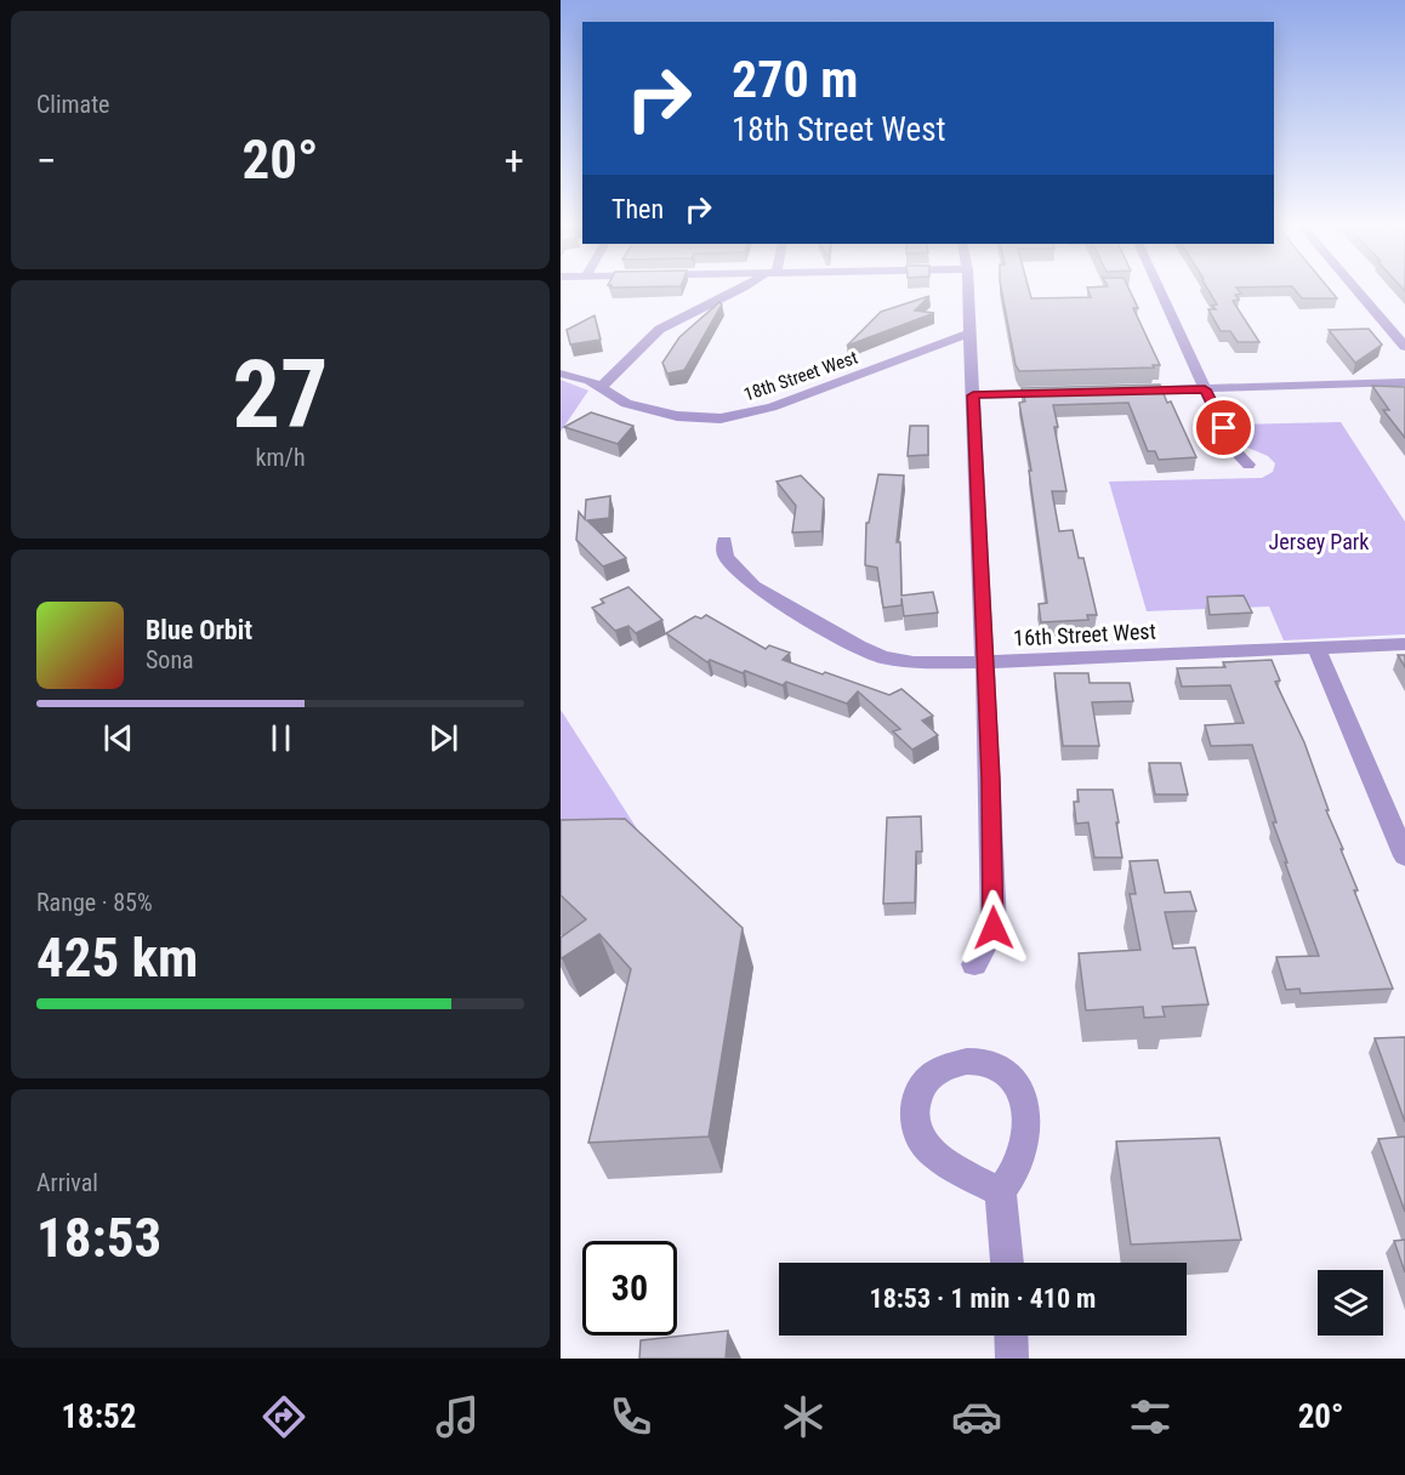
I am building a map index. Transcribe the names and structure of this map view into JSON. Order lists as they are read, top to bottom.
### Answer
{
  "streets": {
    "street": ["18th Street West", "16th Street West"]
  },
  "parks": ["Jersey Park"],
  "page": {
    "tile": [
      "Climate",
      ["27", "km/h"],
      ["Range · 85%", "425 km"],
      ["Arrival", "18:53"]
    ],
    "turn": ["270 m", "18th Street West"],
    "heat": ["−", "20°", "+"],
    "then": "Then",
    "song": ["Blue Orbit", "Sona"],
    "limit": "30",
    "trip": "18:53 · 1 min · 410 m",
    "tabs": ["18:52", "20°"]
  }
}
